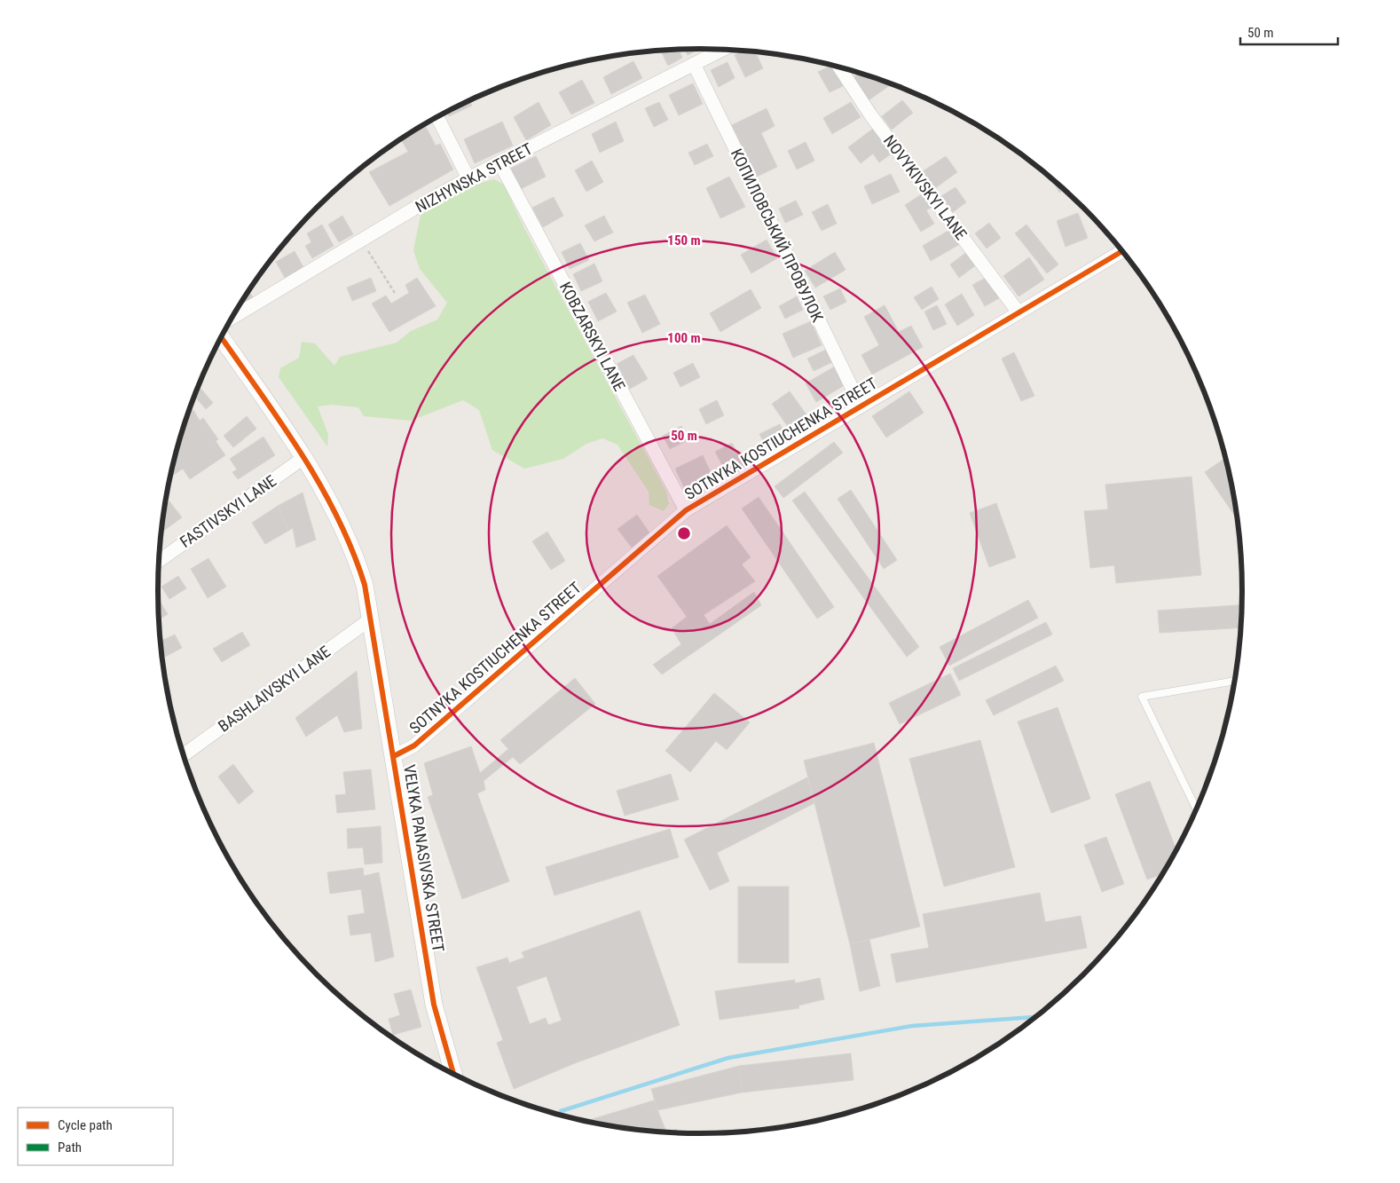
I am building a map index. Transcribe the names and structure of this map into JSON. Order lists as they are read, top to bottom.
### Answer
{
  "streets": {
    "street": [
      "NIZHYNSKA STREET",
      "NOVYKIVSKYI LANE",
      "КОПИЛОВСЬКИЙ ПРОВУЛОК",
      "KOBZARSKYI LANE",
      "SOTNYKA KOSTIUCHENKA STREET",
      "FASTIVSKYI LANE",
      "BASHLAIVSKYI LANE",
      "VELYKA PANASIVSKA STREET"
    ]
  },
  "crossings": [
    ["NIZHYNSKA STREET", "КОПИЛОВСЬКИЙ ПРОВУЛОК"],
    ["NIZHYNSKA STREET", "KOBZARSKYI LANE"],
    ["NOVYKIVSKYI LANE", "SOTNYKA KOSTIUCHENKA STREET"],
    ["КОПИЛОВСЬКИЙ ПРОВУЛОК", "SOTNYKA KOSTIUCHENKA STREET"],
    ["KOBZARSKYI LANE", "SOTNYKA KOSTIUCHENKA STREET"],
    ["SOTNYKA KOSTIUCHENKA STREET", "VELYKA PANASIVSKA STREET"],
    ["FASTIVSKYI LANE", "VELYKA PANASIVSKA STREET"],
    ["BASHLAIVSKYI LANE", "VELYKA PANASIVSKA STREET"]
  ],
  "legend": ["Cycle path", "Path"],
  "scale_bar": "50 m",
  "rings": ["150 m", "100 m", "50 m"]
}
